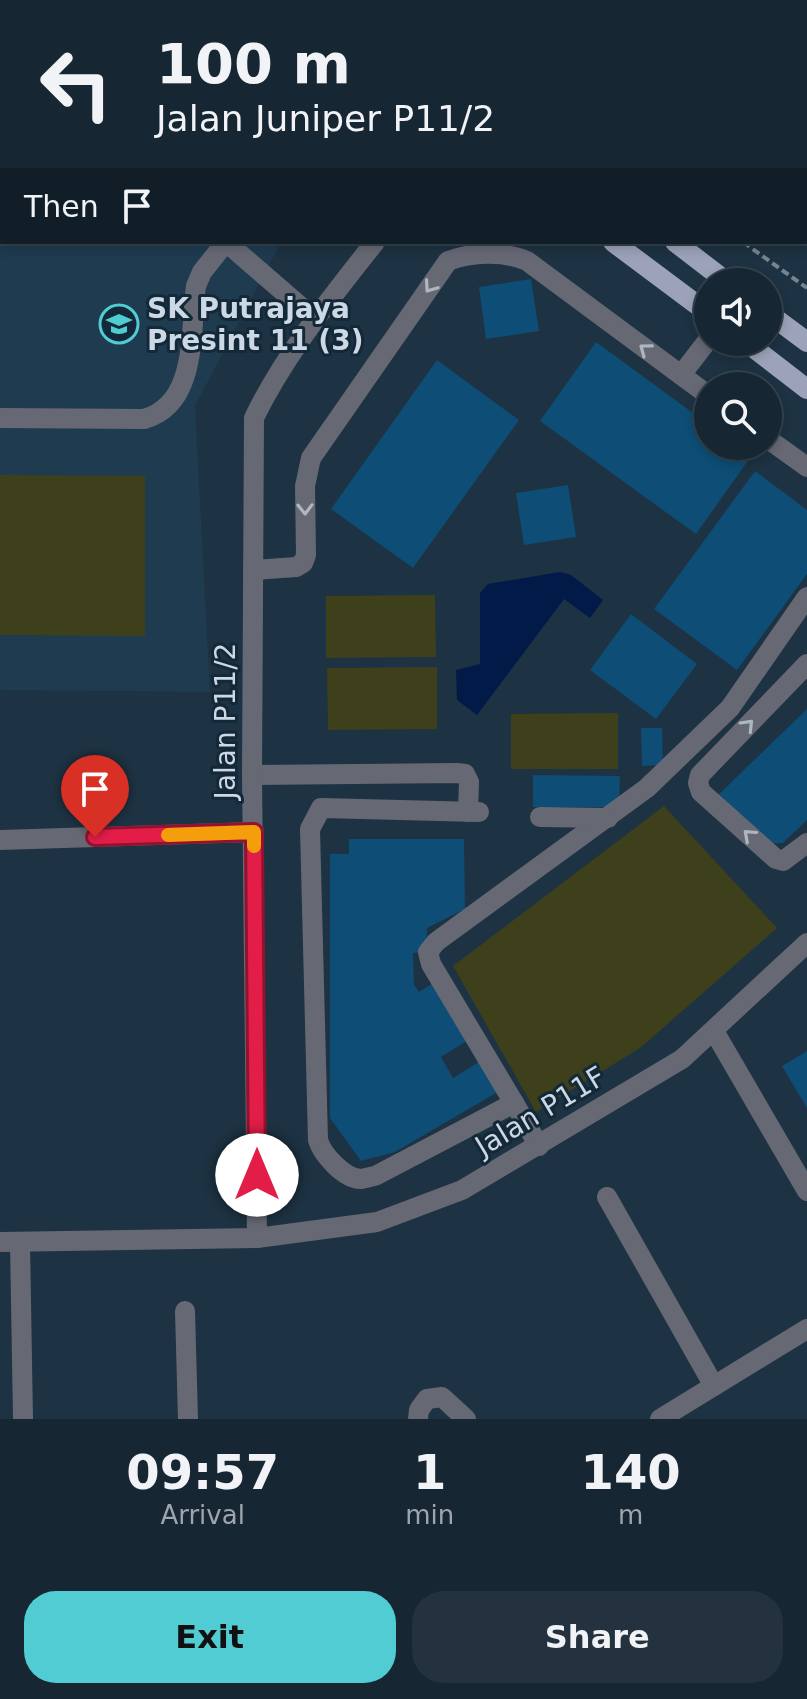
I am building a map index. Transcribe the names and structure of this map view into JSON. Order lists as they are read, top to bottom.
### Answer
{
  "streets": {
    "street": ["Jalan P11/2", "Jalan P11F"]
  },
  "crossings": [
    ["Jalan P11/2", "Jalan P11F"]
  ],
  "places": {
    "school or university": ["SK Putrajaya Presint 11 (3)"]
  },
  "page": {
    "turn": ["100 m", "Jalan Juniper P11/2"],
    "then": "Then",
    "eta": [
      "09:57",
      "Arrival",
      "1",
      "min",
      "140",
      "m"
    ],
    "buttons": ["Exit", "Share"]
  }
}
